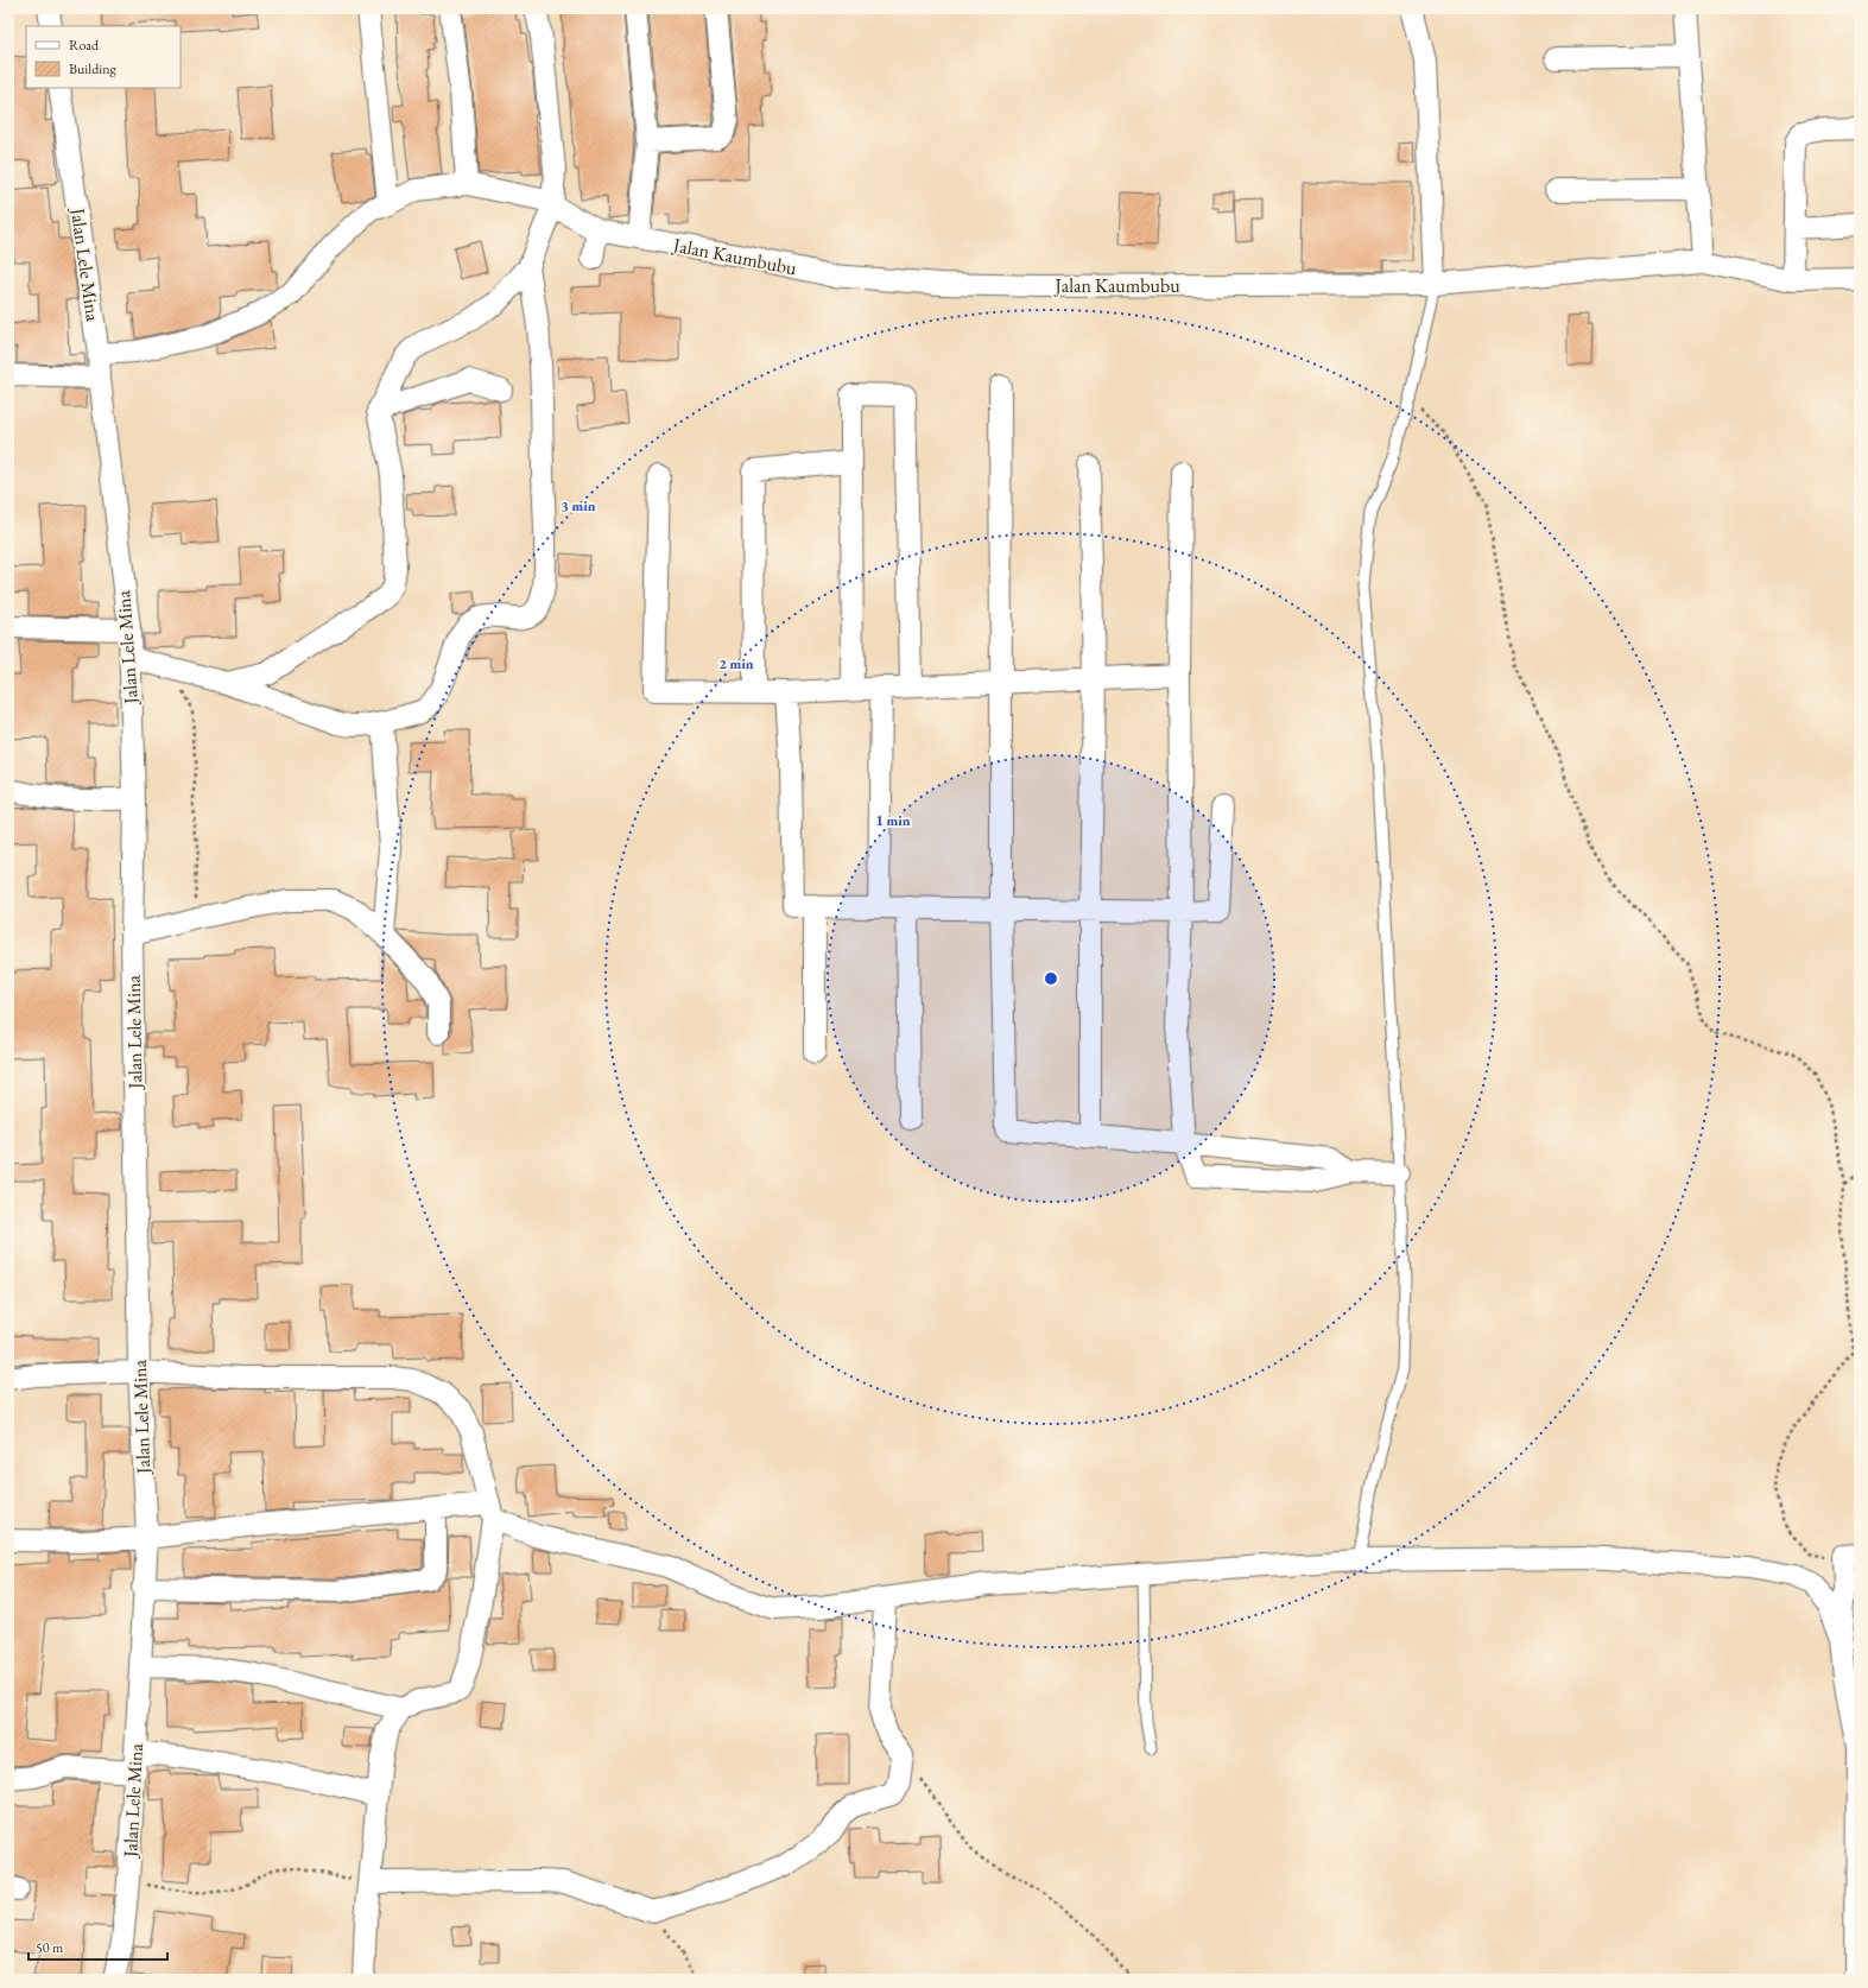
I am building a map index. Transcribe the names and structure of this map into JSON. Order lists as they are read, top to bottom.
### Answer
{
  "streets": {
    "street": ["Jalan Kaumbubu", "Jalan Lele Mina"]
  },
  "crossings": [
    ["Jalan Kaumbubu", "Jalan Lele Mina"]
  ],
  "legend": ["Road", "Building"],
  "scale_bar": "50 m",
  "rings": ["3 min", "2 min", "1 min"]
}
